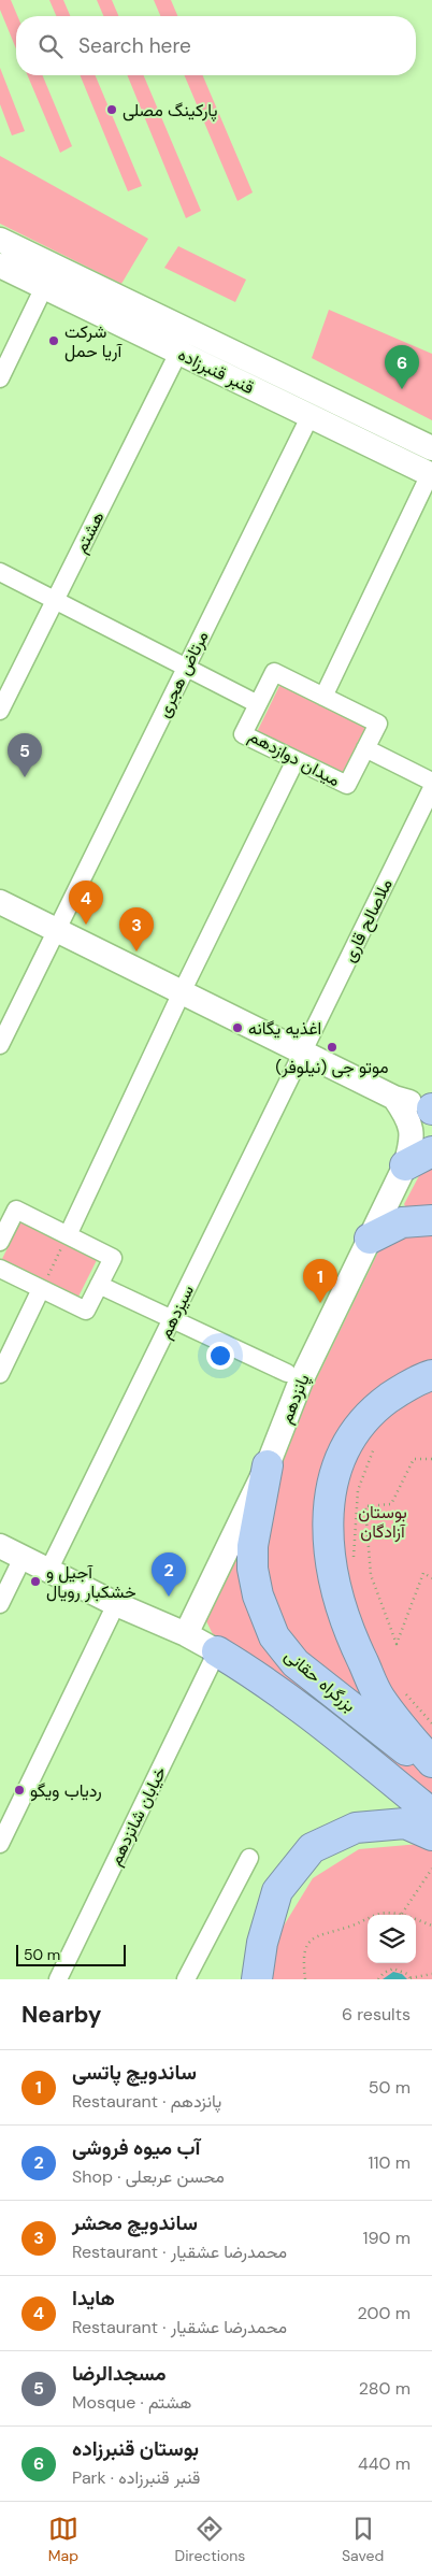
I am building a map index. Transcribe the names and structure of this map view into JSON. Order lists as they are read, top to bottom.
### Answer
{
  "streets": {
    "highway": ["بزرگراه حقانی"],
    "main road": ["قنبر قنبرزاده", "پانزدهم"],
    "street": [
      "هشتم",
      "مرتاض هجری",
      "میدان دوازدهم",
      "ملاصالح قاری",
      "سیزدهم",
      "خیابان شانزدهم"
    ]
  },
  "crossings": [
    ["قنبر قنبرزاده", "هشتم"],
    ["قنبر قنبرزاده", "مرتاض هجری"],
    ["ملاصالح قاری", "سیزدهم"],
    ["پانزدهم", "بزرگراه حقانی"],
    ["بزرگراه حقانی", "خیابان شانزدهم"]
  ],
  "parks": ["بوستان آزادگان"],
  "places": [
    "پارکینگ مصلی",
    "شرکت آریا حمل",
    "اغذیه یگانه",
    "موتو جی (نیلوفر)",
    "آجیل و خشکبار رویال",
    "ردیاب ویگو"
  ],
  "scale_bar": "50 m",
  "page": {
    "search": "Search here",
    "pins": [
      "6",
      "5",
      "4",
      "3",
      "1",
      "2"
    ],
    "scale": "50 m",
    "heading": ["Nearby", "6 results"],
    "list": [
      {
        "mark": "1",
        "name": "ساندویچ پاتسی",
        "note": "Restaurant · پانزدهم",
        "value": "50 m"
      },
      {
        "mark": "2",
        "name": "آب میوه فروشی",
        "note": "Shop · محسن عربعلی",
        "value": "110 m"
      },
      {
        "mark": "3",
        "name": "ساندویچ محشر",
        "note": "Restaurant · محمدرضا عشقیار",
        "value": "190 m"
      },
      {
        "mark": "4",
        "name": "هایدا",
        "note": "Restaurant · محمدرضا عشقیار",
        "value": "200 m"
      },
      {
        "mark": "5",
        "name": "مسجدالرضا",
        "note": "Mosque · هشتم",
        "value": "280 m"
      },
      {
        "mark": "6",
        "name": "بوستان قنبرزاده",
        "note": "Park · قنبر قنبرزاده",
        "value": "440 m"
      }
    ],
    "nav": ["Map", "Directions", "Saved"]
  }
}
